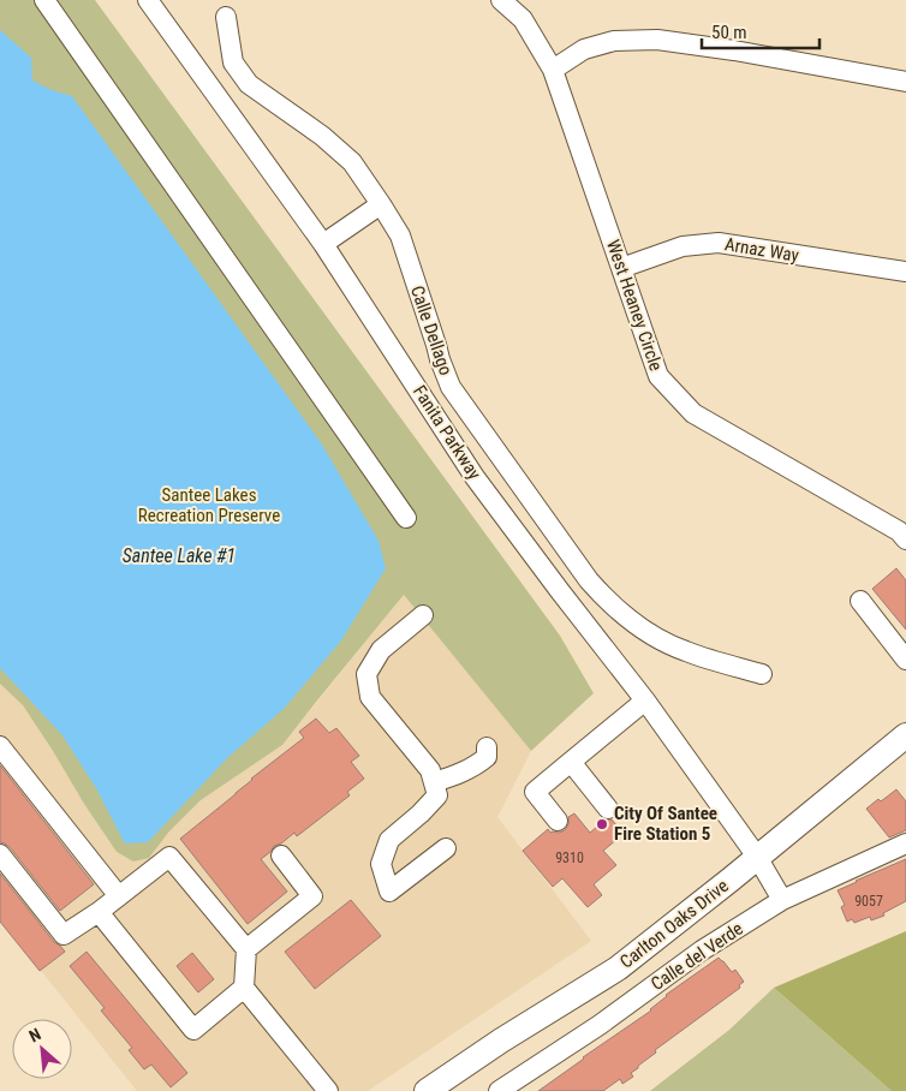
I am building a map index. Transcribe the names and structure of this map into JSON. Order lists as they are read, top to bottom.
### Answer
{
  "streets": {
    "main road": ["Carlton Oaks Drive"],
    "street": [
      "Arnaz Way",
      "West Heaney Circle",
      "Calle Dellago",
      "Fanita Parkway",
      "Calle del Verde"
    ]
  },
  "crossings": [
    ["Arnaz Way", "West Heaney Circle"],
    ["Fanita Parkway", "Carlton Oaks Drive"],
    ["Fanita Parkway", "Calle del Verde"]
  ],
  "water": ["Santee Lake #1"],
  "parks": ["Santee Lakes Recreation Preserve"],
  "places": ["City Of Santee Fire Station 5"],
  "house_numbers": ["9310", "9057"],
  "scale_bar": "50 m",
  "north": "top left"
}
